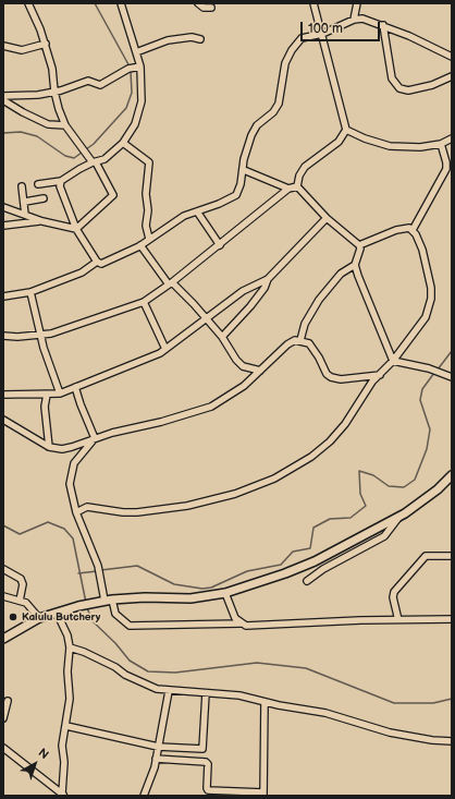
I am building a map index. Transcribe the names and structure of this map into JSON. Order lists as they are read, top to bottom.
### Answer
{
  "places": ["Kalulu Butchery"],
  "scale_bar": "100 m",
  "north": "top right"
}
